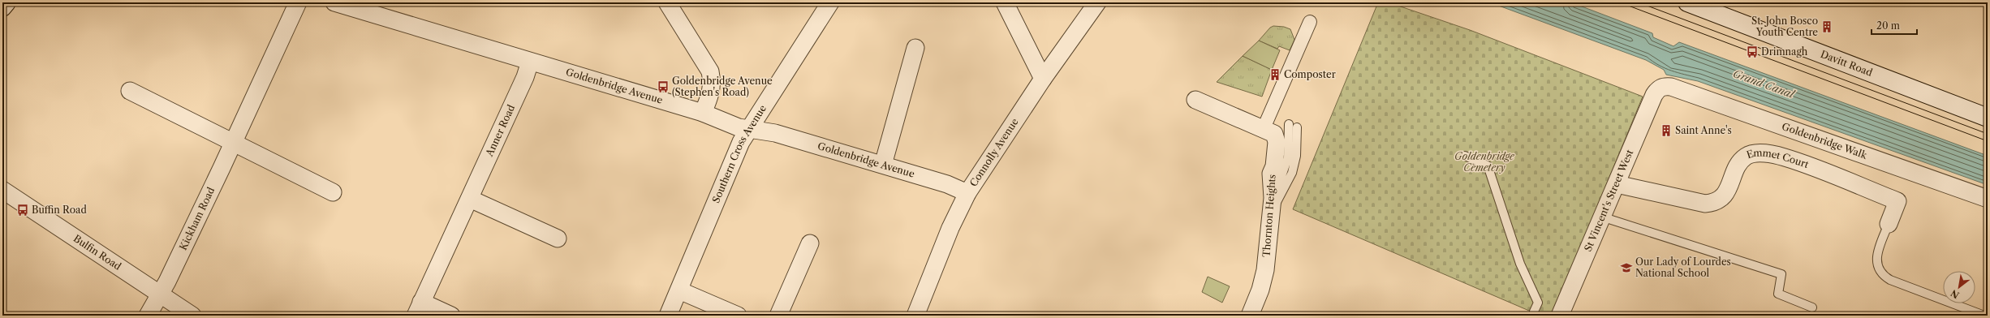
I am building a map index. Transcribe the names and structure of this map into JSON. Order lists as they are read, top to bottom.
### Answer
{
  "streets": {
    "main road": ["Davitt Road"],
    "street": [
      "Goldenbridge Avenue",
      "Anner Road",
      "Goldenbridge Walk",
      "Connolly Avenue",
      "Southern Cross Avenue",
      "Emmet Court",
      "St Vincent's Street West",
      "Thornton Heights",
      "Kickham Road",
      "Bulfin Road"
    ]
  },
  "crossings": [
    ["Goldenbridge Avenue", "Anner Road"],
    ["Goldenbridge Avenue", "Connolly Avenue"],
    ["Goldenbridge Avenue", "Southern Cross Avenue"],
    ["Goldenbridge Walk", "St Vincent's Street West"],
    ["Emmet Court", "St Vincent's Street West"],
    ["Kickham Road", "Bulfin Road"]
  ],
  "water": ["Grand Canal"],
  "parks": ["Goldenbridge Cemetery"],
  "places": {
    "building": ["St. John Bosco Youth Centre", "Composter", "Saint Anne's"],
    "bus stop": ["Drimnagh", "Goldenbridge Avenue (Stephen's Road)", "Buffin Road"],
    "school or university": ["Our Lady of Lourdes National School"]
  },
  "scale_bar": "20 m",
  "north": "bottom left"
}
